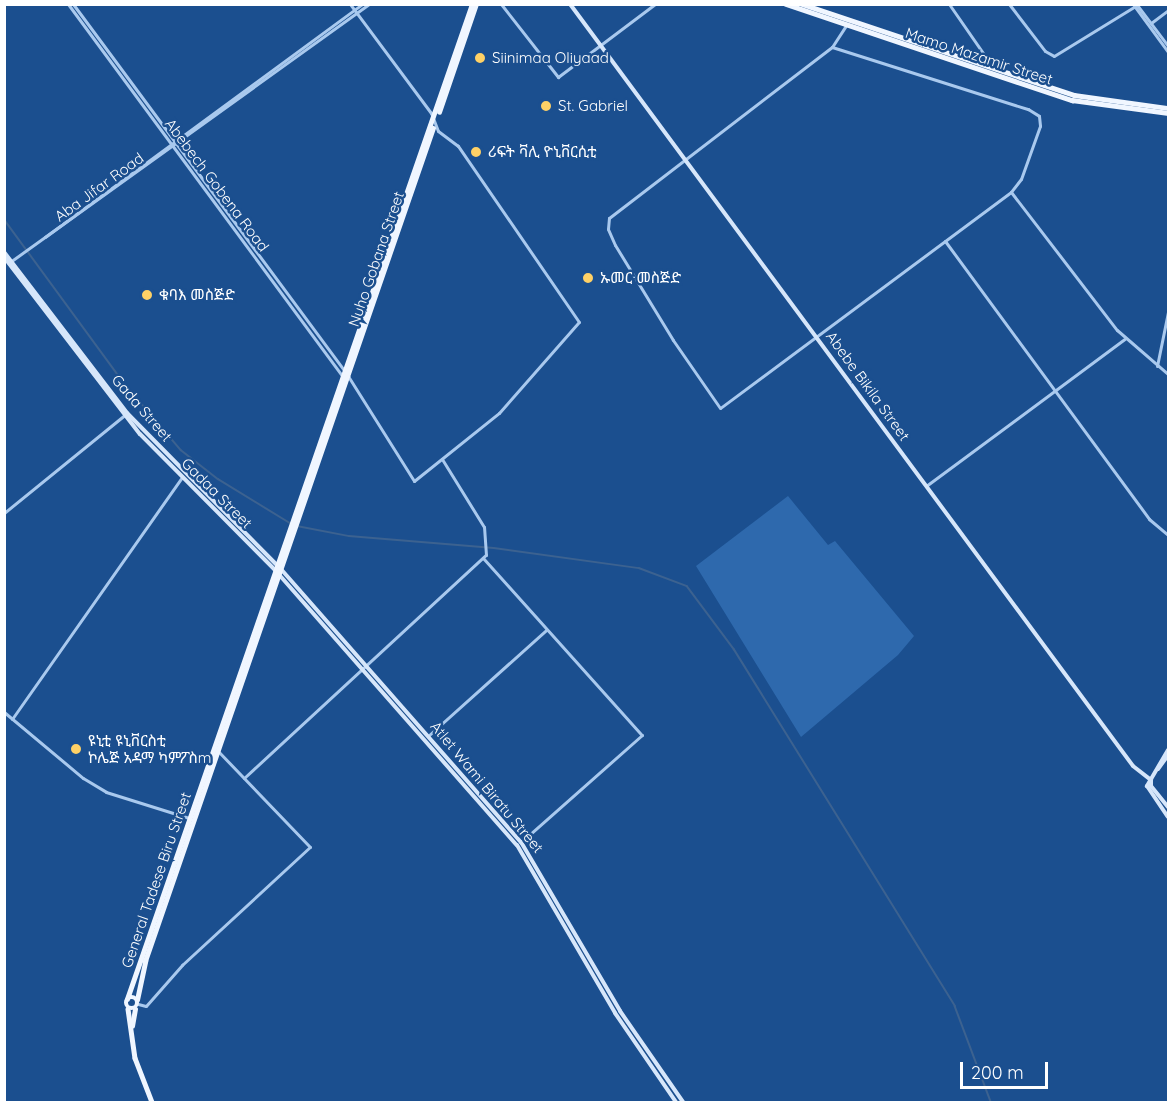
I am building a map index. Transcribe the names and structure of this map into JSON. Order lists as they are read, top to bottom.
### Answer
{
  "streets": {
    "main road": [
      "Mamo Mazamir Street",
      "Nuho Gobana Street",
      "Abebe Bikila Street",
      "Gadaa Street",
      "Atlet Wami Biratu Street",
      "General Tadese Biru Street"
    ],
    "street": ["Abebech Gobena Road", "Aba Jifar Road"]
  },
  "crossings": [
    ["Abebech Gobena Road", "Aba Jifar Road"],
    ["Abebech Gobena Road", "Nuho Gobana Street"],
    ["Aba Jifar Road", "Gadaa Street"],
    ["Nuho Gobana Street", "General Tadese Biru Street"],
    ["Atlet Wami Biratu Street", "General Tadese Biru Street"]
  ],
  "places": [
    "Siinimaa Oliyaad",
    "St. Gabriel",
    "ሪፍት ቫሊ ዮኒቨርሲቲ",
    "ኡመር መስጅድ",
    "ቁባእ መስጅድ",
    "ዩኒቲ ዩኒቨርስቲ ኮሌጅ አዳማ ካምፖስm"
  ],
  "scale_bar": "200 m"
}
